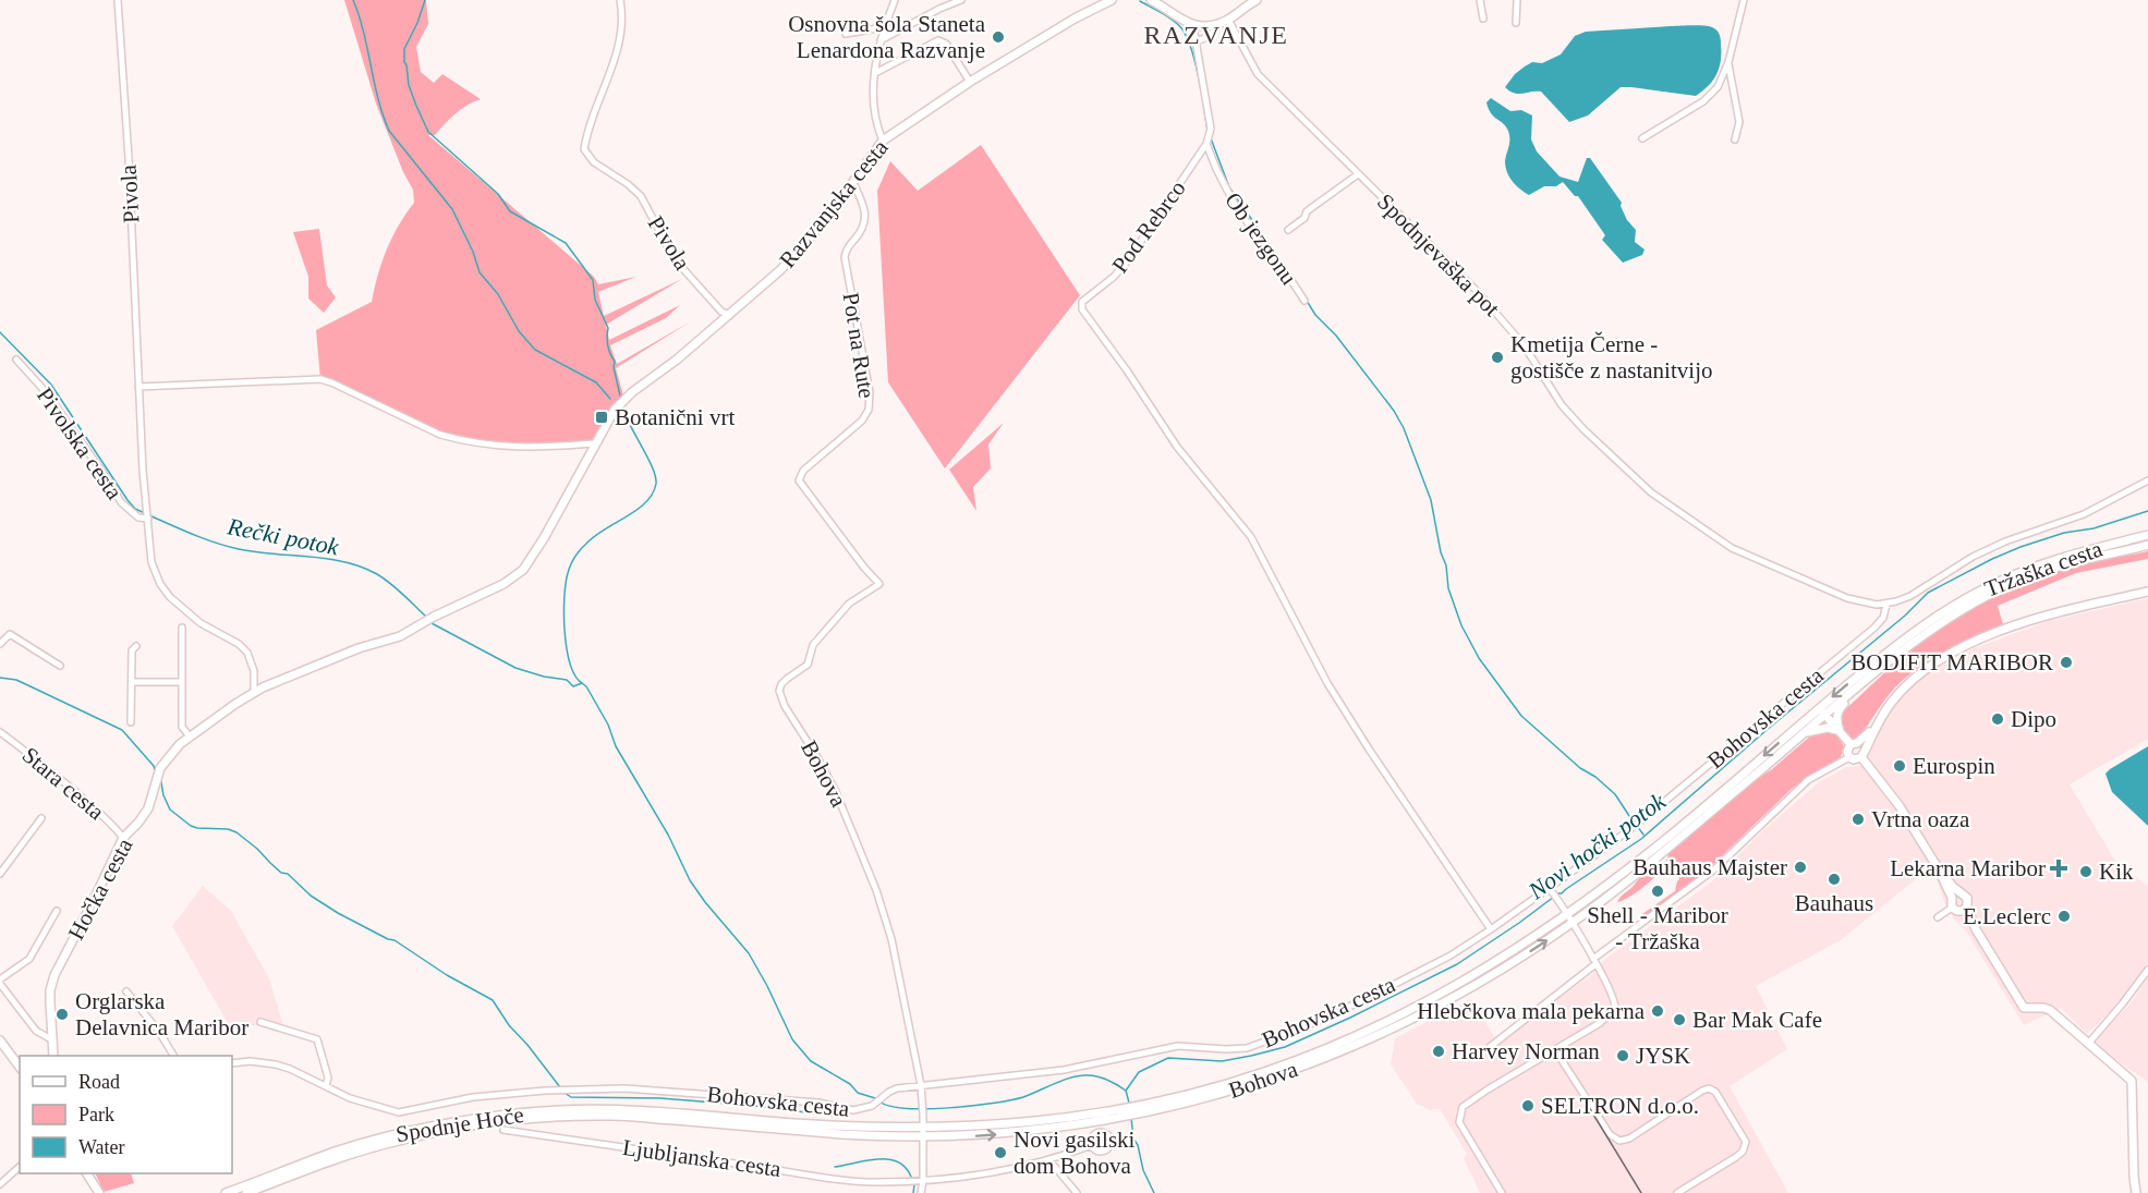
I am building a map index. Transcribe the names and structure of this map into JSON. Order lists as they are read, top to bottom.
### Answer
{
  "streets": {
    "main road": [
      "Razvanjska cesta",
      "Tržaška cesta",
      "Bohova",
      "Hočka cesta",
      "Spodnje Hoče"
    ],
    "street": [
      "Pivola",
      "Pod Rebrco",
      "Ob jezgonu",
      "Spodnjevaška pot",
      "Pot na Rute",
      "Pivolska cesta",
      "Bohovska cesta",
      "Stara cesta",
      "Ljubljanska cesta"
    ]
  },
  "crossings": [
    ["Pivola", "Razvanjska cesta"],
    ["Pivola", "Pivolska cesta"],
    ["Razvanjska cesta", "Pot na Rute"],
    ["Pod Rebrco", "Ob jezgonu"],
    ["Pod Rebrco", "Bohovska cesta"],
    ["Spodnjevaška pot", "Bohovska cesta"],
    ["Pot na Rute", "Bohova"],
    ["Tržaška cesta", "Bohova"],
    ["Bohovska cesta", "Bohova"],
    ["Bohova", "Spodnje Hoče"],
    ["Bohova", "Ljubljanska cesta"],
    ["Stara cesta", "Hočka cesta"]
  ],
  "districts": ["RAZVANJE"],
  "water": ["Rečki potok", "Novi hočki potok"],
  "places": {
    "other": [
      "Osnovna šola Staneta Lenardona Razvanje",
      "Kmetija Černe - gostišče z nastanitvijo",
      "BODIFIT MARIBOR",
      "Dipo",
      "Eurospin",
      "Vrtna oaza",
      "Bauhaus Majster",
      "Kik",
      "Bauhaus",
      "Shell - Maribor - Tržaška",
      "E.Leclerc",
      "Hlebčkova mala pekarna",
      "Orglarska Delavnica Maribor",
      "Bar Mak Cafe",
      "Harvey Norman",
      "JYSK",
      "SELTRON d.o.o.",
      "Novi gasilski dom Bohova"
    ],
    "transit": ["Botanični vrt"],
    "health": ["Lekarna Maribor"]
  },
  "legend": ["Road", "Park", "Water"]
}
